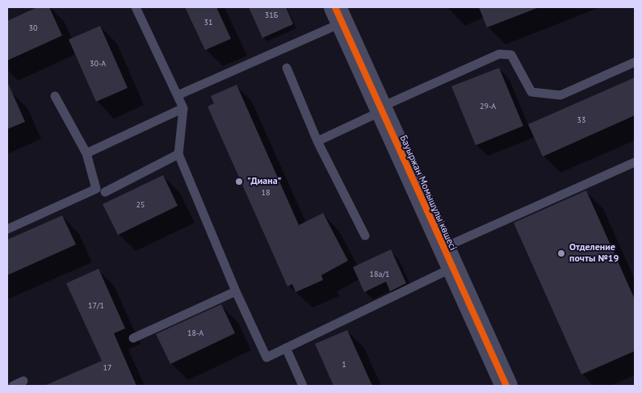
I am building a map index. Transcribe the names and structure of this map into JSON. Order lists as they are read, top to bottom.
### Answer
{
  "streets": {
    "street": ["Бауыржан Момышұлы көшесі"]
  },
  "places": ["\"Диана\"", "Отделение почты №19"],
  "house_numbers": [
    "31Б",
    "31",
    "30",
    "30-А",
    "29-А",
    "33",
    "18",
    "25",
    "18а/1",
    "17/1",
    "18-А",
    "1",
    "17"
  ]
}
